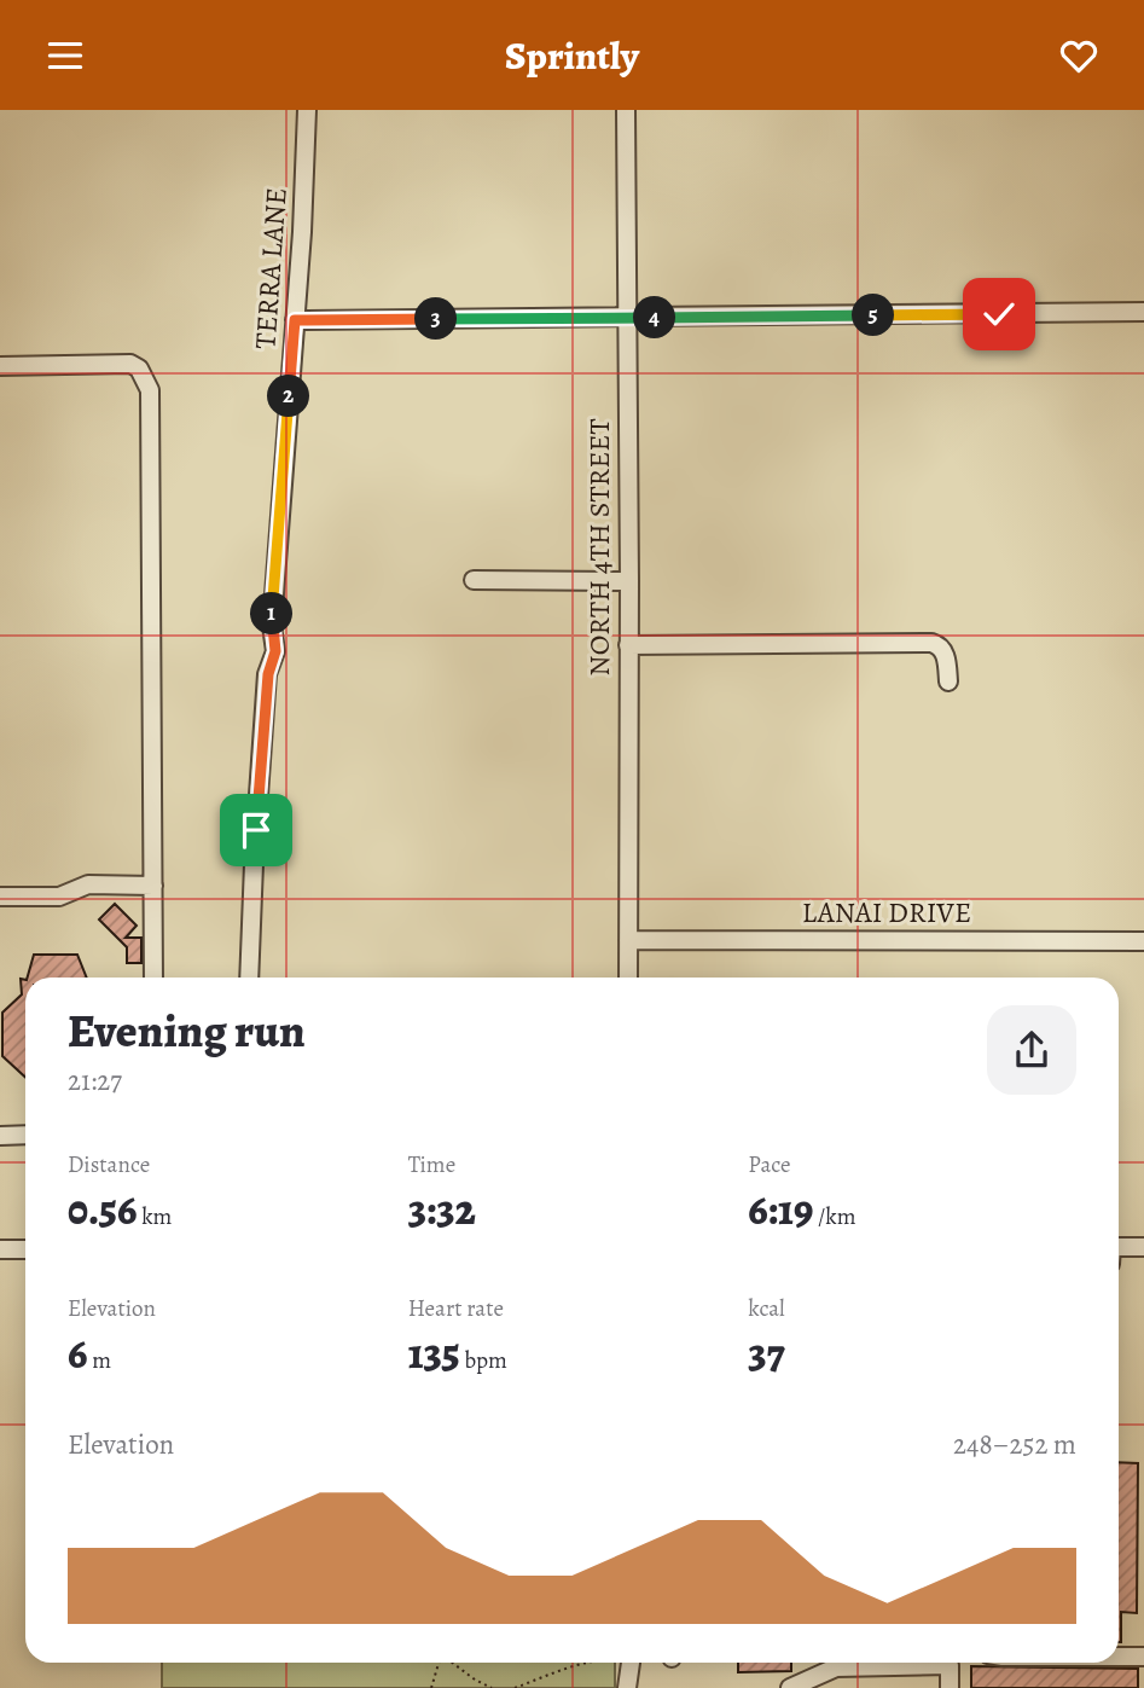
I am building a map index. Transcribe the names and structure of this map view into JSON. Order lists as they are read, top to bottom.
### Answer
{
  "streets": {
    "street": ["TERRA LANE", "NORTH 4TH STREET", "LANAI DRIVE"]
  },
  "crossings": [
    ["NORTH 4TH STREET", "LANAI DRIVE"]
  ],
  "page": {
    "header": "Sprintly",
    "pins": [
      "5",
      "4",
      "3",
      "2",
      "1"
    ],
    "heading": ["Evening run", "21:27"],
    "stats": [
      ["Distance", "0.56 km"],
      ["Time", "3:32"],
      ["Pace", "6:19 /km"],
      ["Elevation", "6 m"],
      ["Heart rate", "135 bpm"],
      ["kcal", "37"]
    ],
    "chart": ["Elevation", "248–252 m"]
  }
}
